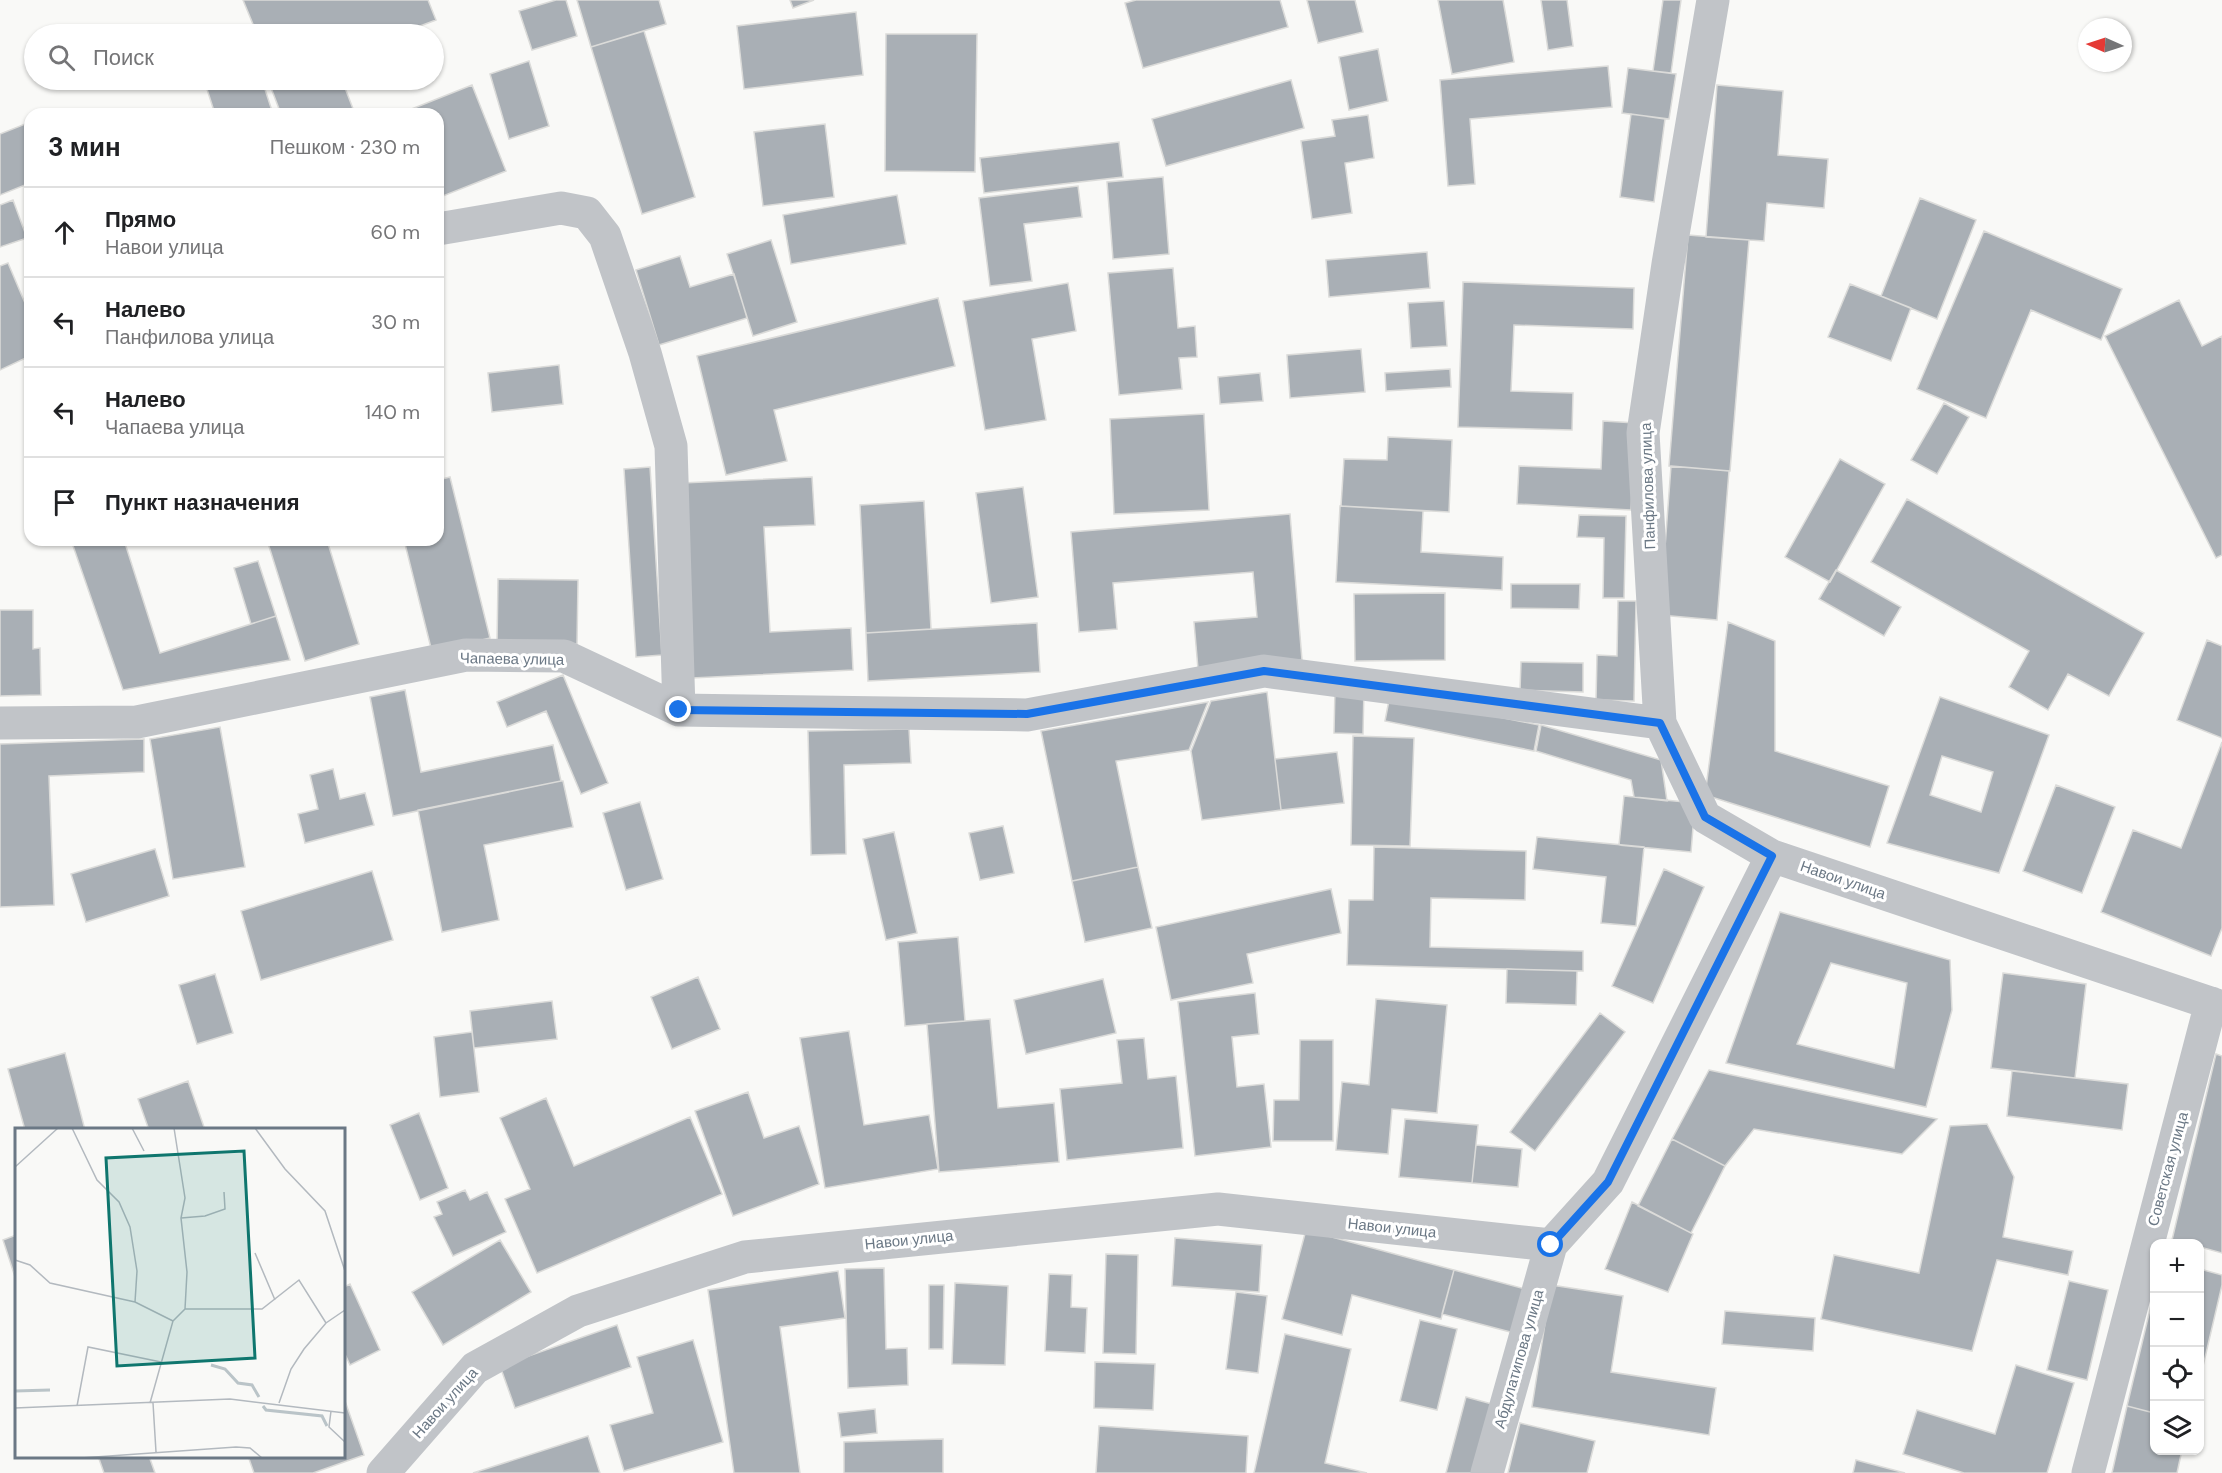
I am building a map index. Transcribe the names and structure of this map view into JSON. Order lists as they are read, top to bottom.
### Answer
{
  "streets": {
    "street": [
      "Панфилова улица",
      "Чапаева улица",
      "Навои улица",
      "Советская улица",
      "Абдулатипова улица"
    ]
  },
  "crossings": [
    ["Панфилова улица", "Чапаева улица"],
    ["Панфилова улица", "Навои улица"],
    ["Навои улица", "Советская улица"],
    ["Навои улица", "Абдулатипова улица"]
  ],
  "north": "left",
  "page": {
    "search": "Поиск",
    "heading": ["3 мин", "Пешком · 230 m"],
    "list": [
      ["Прямо", "Навои улица", "60 m"],
      ["Налево", "Панфилова улица", "30 m"],
      ["Налево", "Чапаева улица", "140 m"],
      "Пункт назначения"
    ],
    "map_buttons": ["+", "−"]
  }
}
